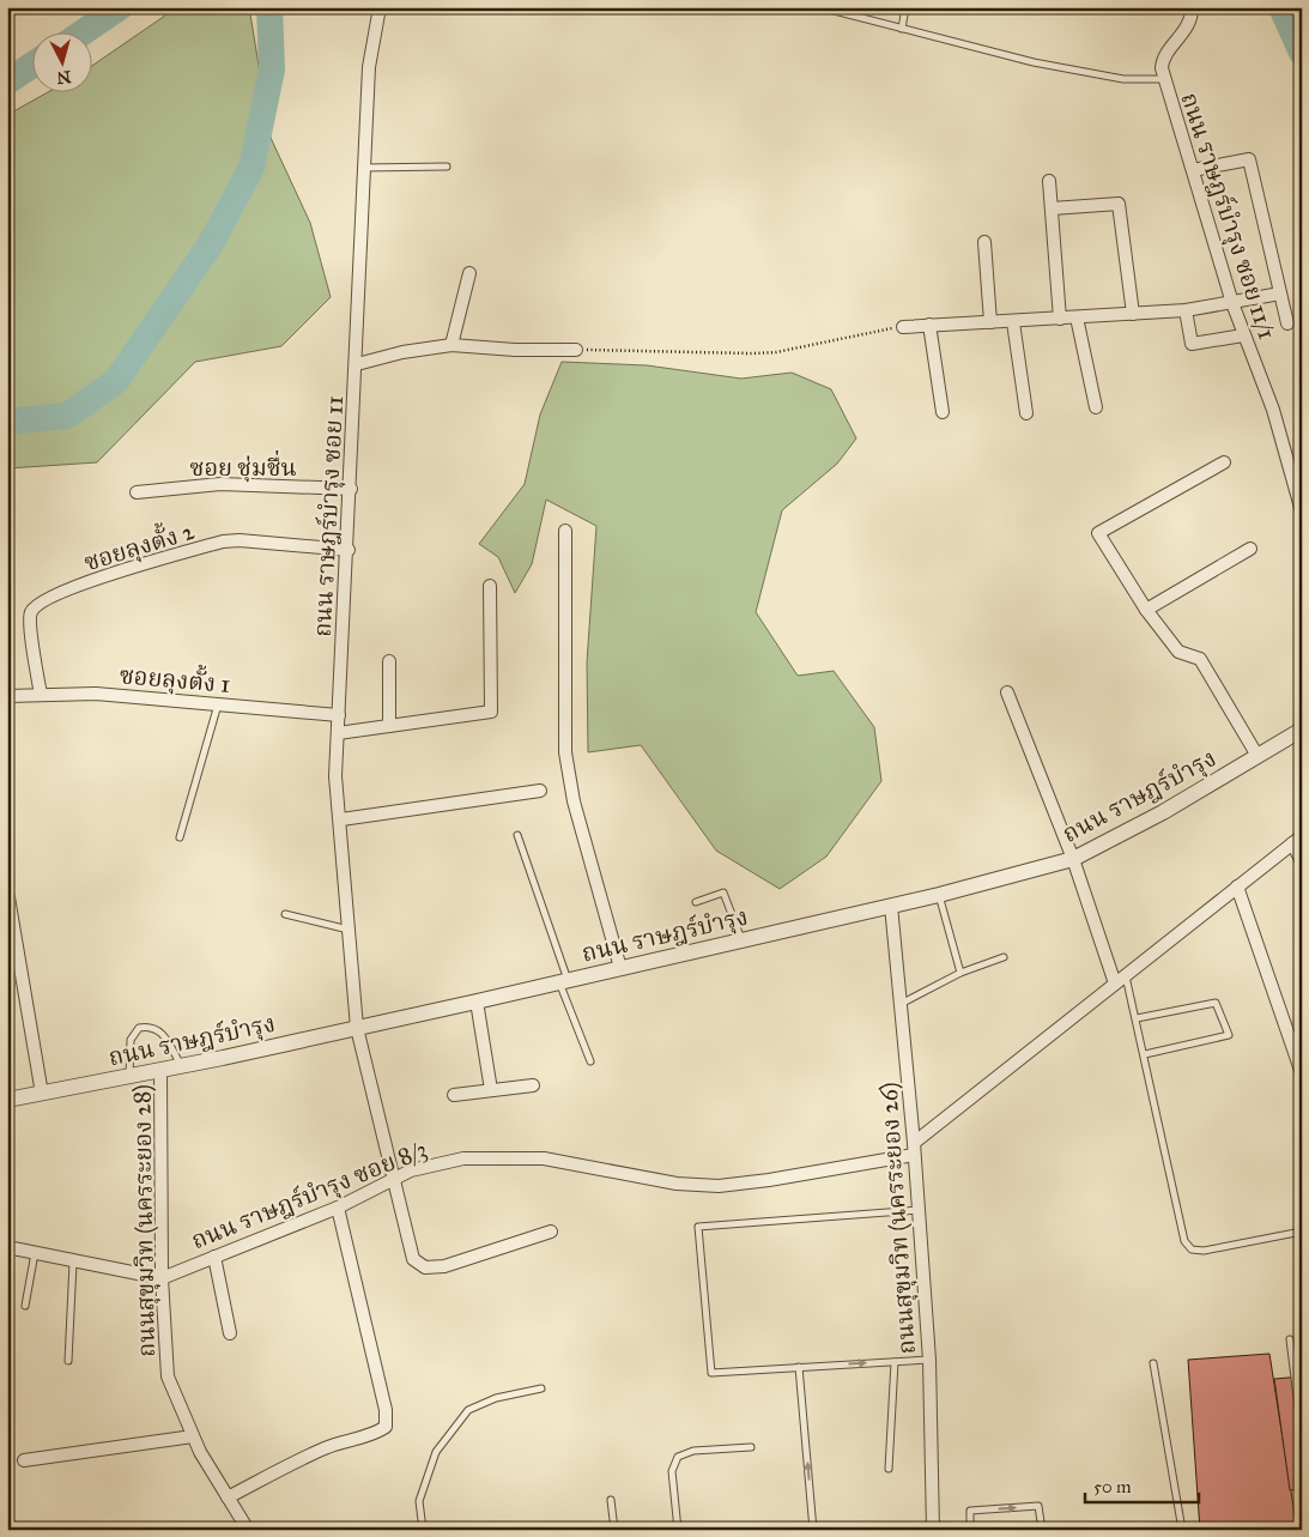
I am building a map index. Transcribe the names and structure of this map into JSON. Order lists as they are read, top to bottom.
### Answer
{
  "streets": {
    "street": [
      "ถนน ราษฎร์บำรุง ซอย 11/1",
      "ซอย ชุ่มชื่น",
      "ถนน ราษฎร์บำรุง ซอย 11",
      "ซอยลุงตั้ง 2",
      "ซอยลุงตั้ง 1",
      "ถนน ราษฎร์บำรุง",
      "ถนน ราษฎร์บำรุง ซอย 8/3",
      "ถนนสุขุมวิท (นครระยอง 26)",
      "ถนนสุขุมวิท (นครระยอง 28)"
    ]
  },
  "crossings": [
    ["ซอย ชุ่มชื่น", "ถนน ราษฎร์บำรุง ซอย 11"],
    ["ถนน ราษฎร์บำรุง ซอย 11", "ซอยลุงตั้ง 2"],
    ["ถนน ราษฎร์บำรุง ซอย 11", "ซอยลุงตั้ง 1"],
    ["ถนน ราษฎร์บำรุง ซอย 11", "ถนน ราษฎร์บำรุง"],
    ["ถนน ราษฎร์บำรุง ซอย 11", "ถนน ราษฎร์บำรุง ซอย 8/3"],
    ["ซอยลุงตั้ง 2", "ซอยลุงตั้ง 1"],
    ["ถนน ราษฎร์บำรุง", "ถนนสุขุมวิท (นครระยอง 26)"],
    ["ถนน ราษฎร์บำรุง", "ถนนสุขุมวิท (นครระยอง 28)"],
    ["ถนน ราษฎร์บำรุง ซอย 8/3", "ถนนสุขุมวิท (นครระยอง 26)"],
    ["ถนน ราษฎร์บำรุง ซอย 8/3", "ถนนสุขุมวิท (นครระยอง 28)"]
  ],
  "scale_bar": "50 m",
  "north": "bottom"
}
